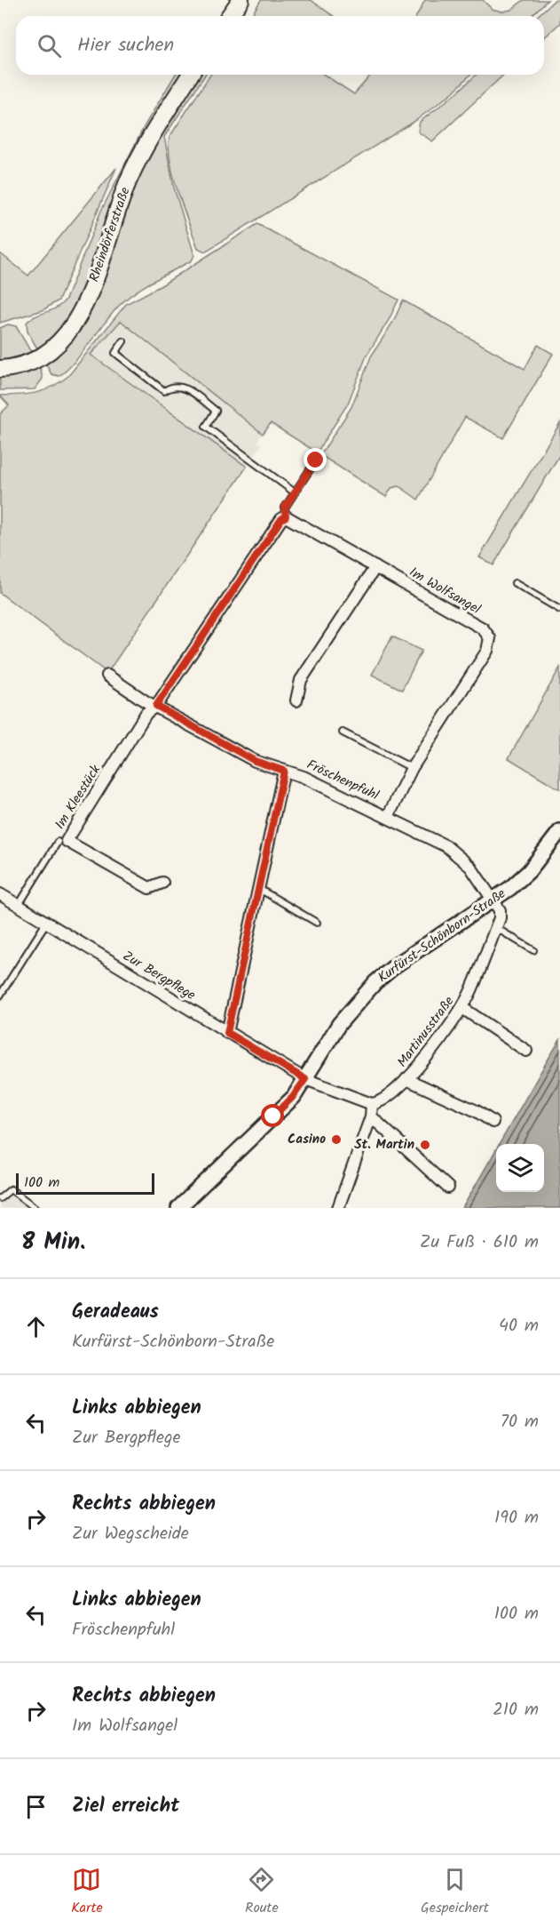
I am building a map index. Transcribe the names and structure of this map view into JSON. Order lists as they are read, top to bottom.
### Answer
{
  "streets": {
    "main road": ["Rheindörferstraße"],
    "street": [
      "Im Wolfsangel",
      "Fröschenpfuhl",
      "Im Kleestück",
      "Kurfürst-Schönborn-Straße",
      "Zur Bergpflege",
      "Martinusstraße"
    ]
  },
  "crossings": [
    ["Im Wolfsangel", "Fröschenpfuhl"],
    ["Fröschenpfuhl", "Im Kleestück"],
    ["Fröschenpfuhl", "Kurfürst-Schönborn-Straße"],
    ["Fröschenpfuhl", "Martinusstraße"],
    ["Kurfürst-Schönborn-Straße", "Zur Bergpflege"],
    ["Kurfürst-Schönborn-Straße", "Martinusstraße"],
    ["Zur Bergpflege", "Martinusstraße"]
  ],
  "places": ["Casino", "St. Martin"],
  "scale_bar": "100 m",
  "page": {
    "search": "Hier suchen",
    "scale": "100 m",
    "heading": ["8 Min.", "Zu Fuß · 610 m"],
    "list": [
      ["Geradeaus", "Kurfürst-Schönborn-Straße", "40 m"],
      ["Links abbiegen", "Zur Bergpflege", "70 m"],
      ["Rechts abbiegen", "Zur Wegscheide", "190 m"],
      ["Links abbiegen", "Fröschenpfuhl", "100 m"],
      ["Rechts abbiegen", "Im Wolfsangel", "210 m"],
      "Ziel erreicht"
    ],
    "nav": ["Karte", "Route", "Gespeichert"]
  }
}
